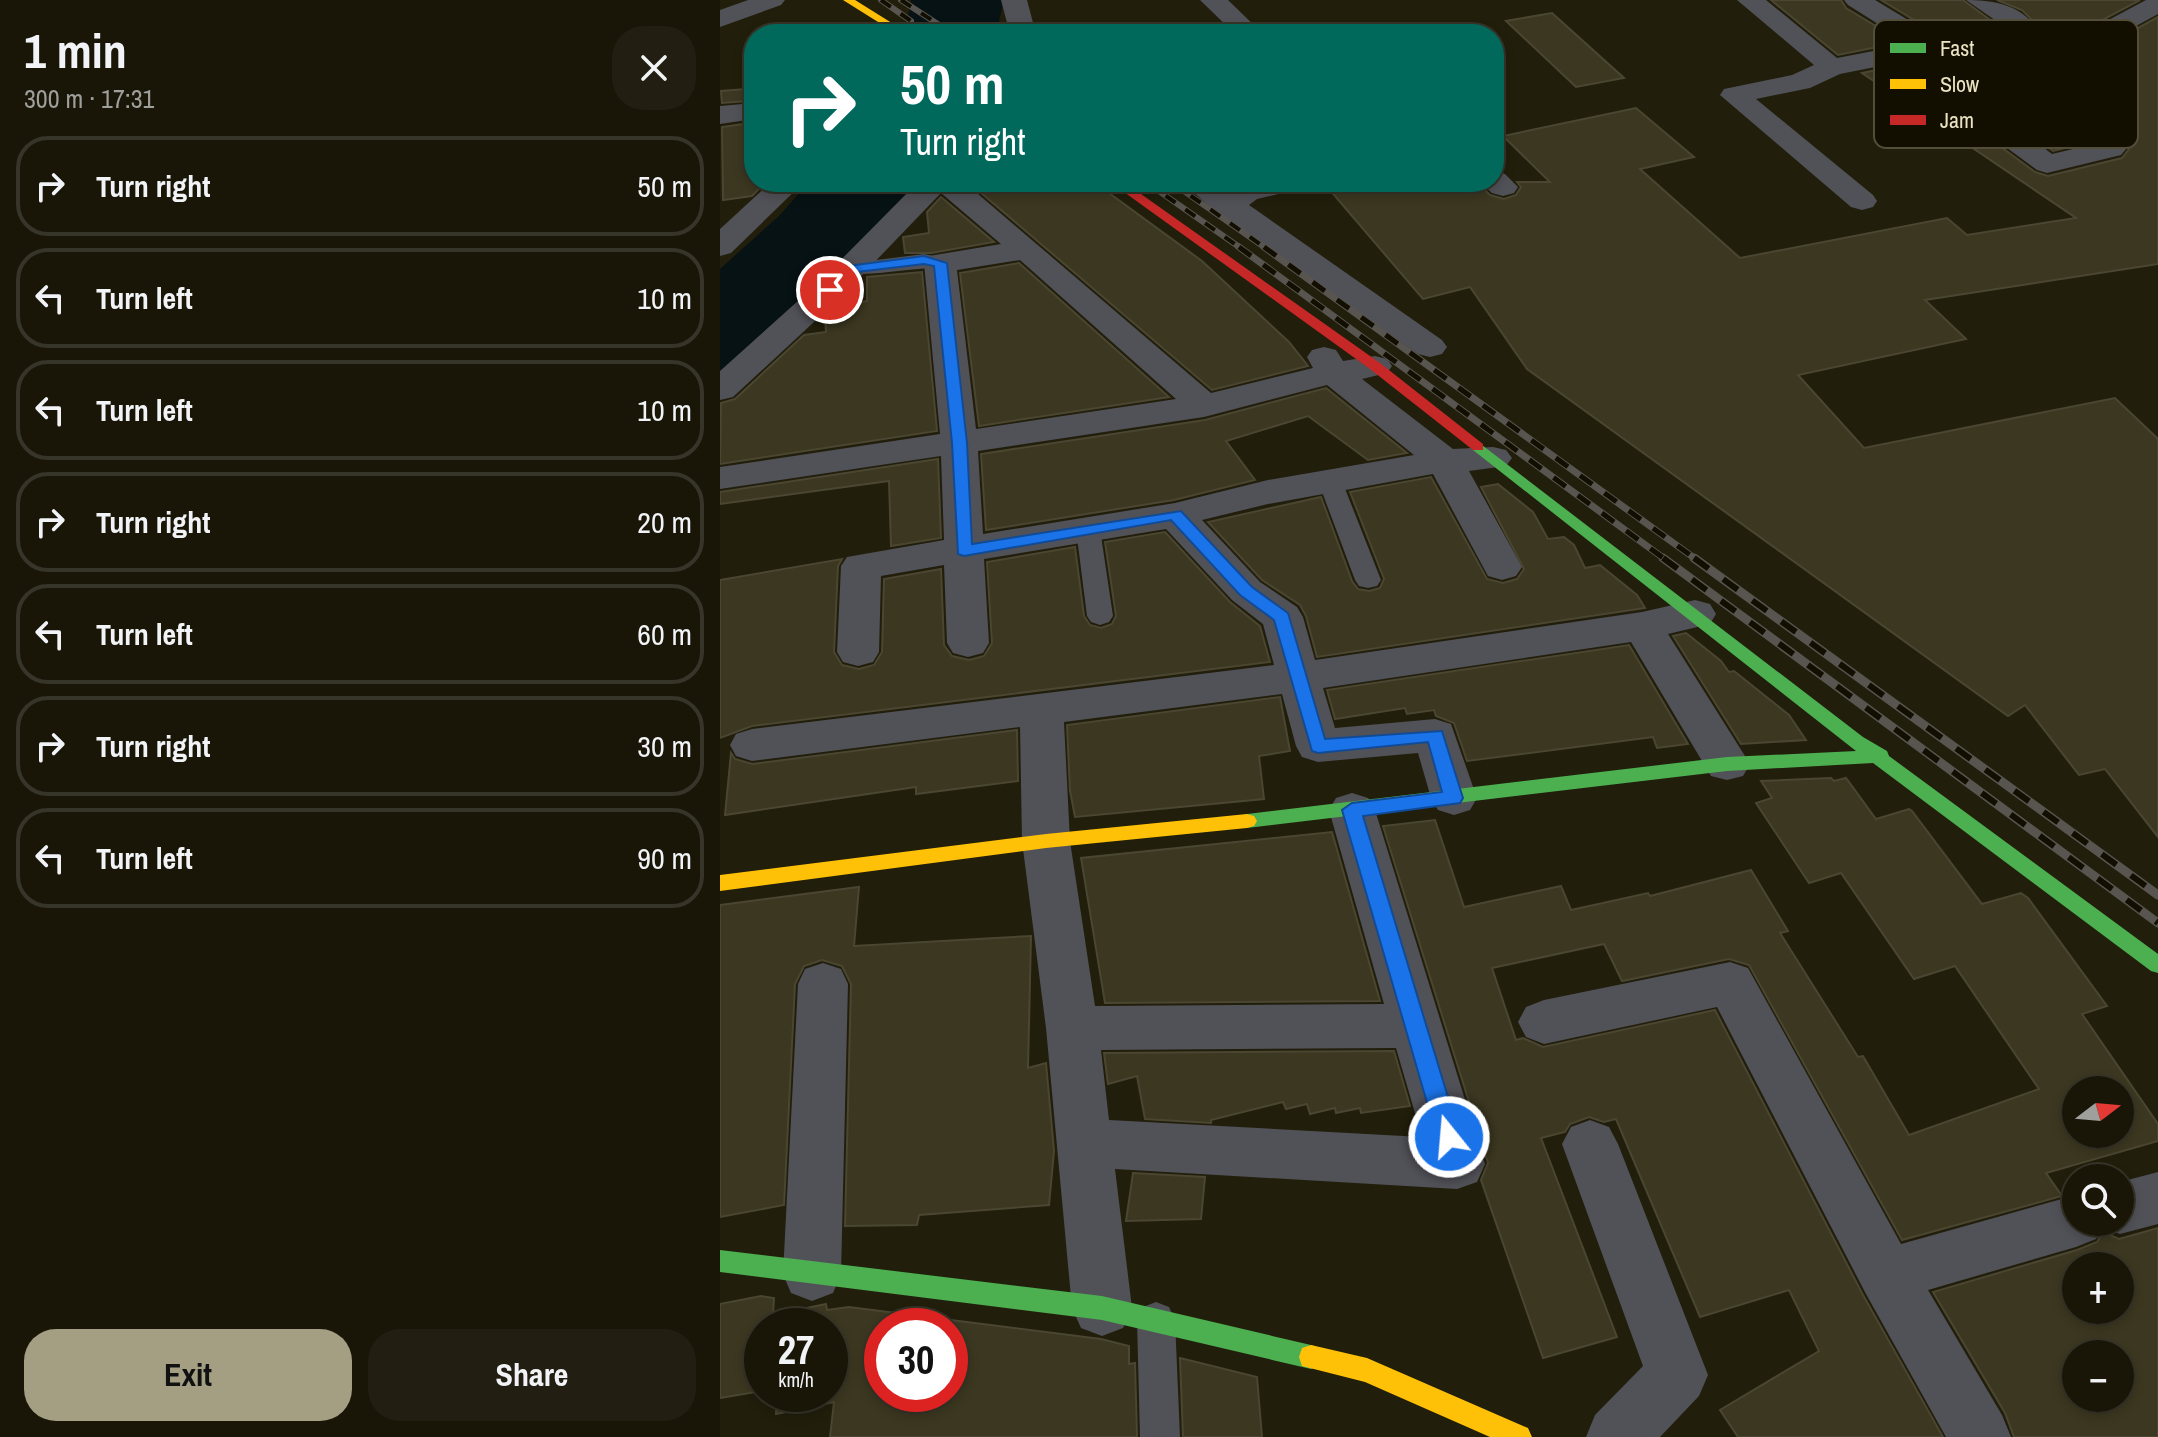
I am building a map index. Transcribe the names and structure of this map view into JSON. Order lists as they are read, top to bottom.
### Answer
{
  "legend": ["Fast", "Slow", "Jam"],
  "north": "right",
  "page": {
    "heading": ["1 min", "300 m · 17:31"],
    "turn": ["50 m", "Turn right"],
    "list": [
      {
        "name": "Turn right",
        "value": "50 m"
      },
      {
        "name": "Turn left",
        "value": "10 m"
      },
      {
        "name": "Turn left",
        "value": "10 m"
      },
      {
        "name": "Turn right",
        "value": "20 m"
      },
      {
        "name": "Turn left",
        "value": "60 m"
      },
      {
        "name": "Turn right",
        "value": "30 m"
      },
      {
        "name": "Turn left",
        "value": "90 m"
      }
    ],
    "map_buttons": ["+", "−"],
    "speed": "27 km/h",
    "limit": "30",
    "buttons": ["Exit", "Share"]
  }
}
